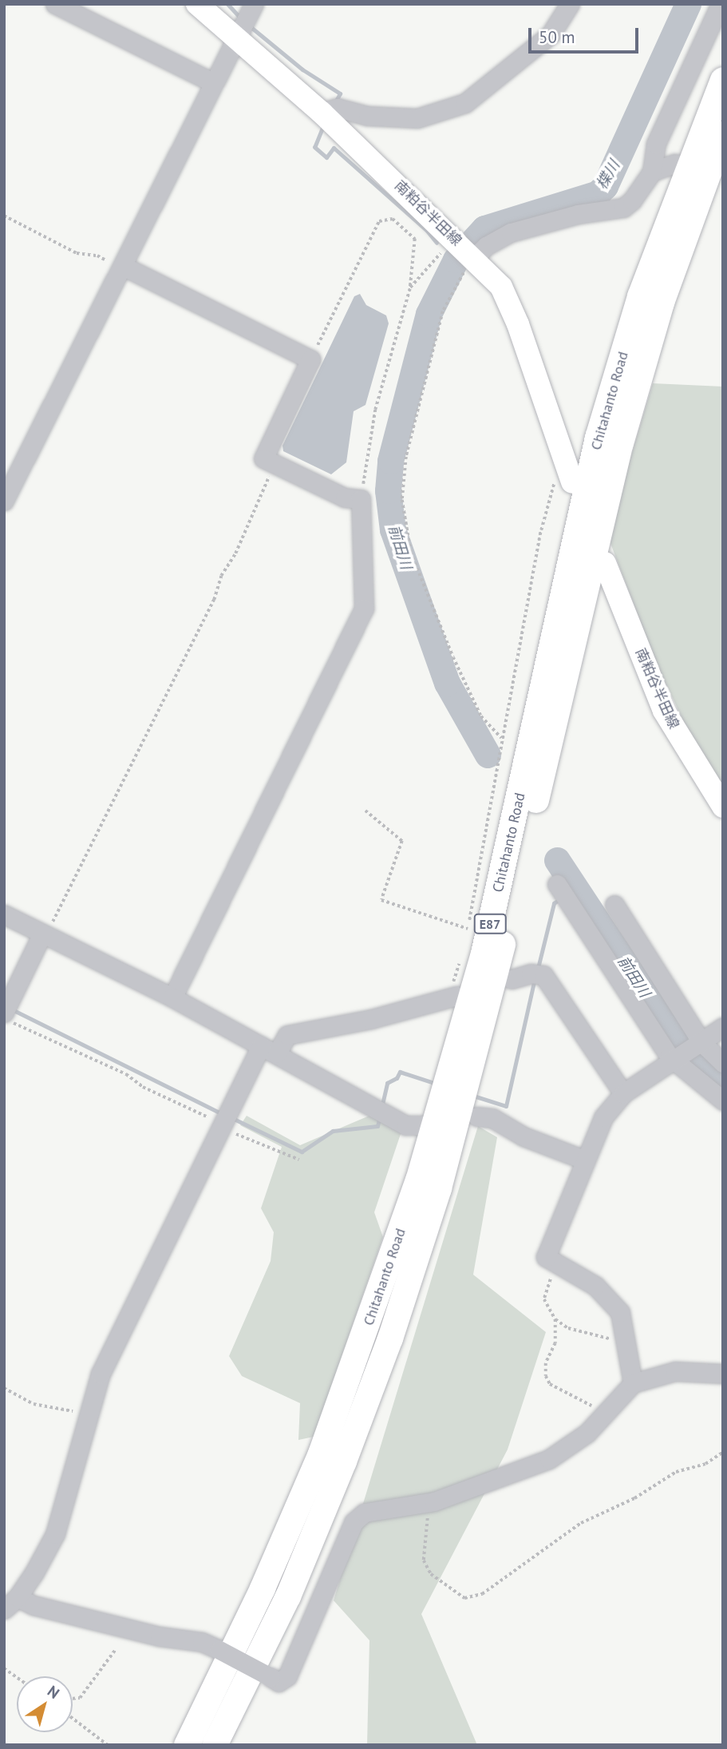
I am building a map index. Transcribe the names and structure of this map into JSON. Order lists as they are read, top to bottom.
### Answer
{
  "streets": {
    "highway": ["Chitahanto Road", "E87"],
    "main road": ["南粕谷半田線"]
  },
  "water": ["楪川", "前田川"],
  "scale_bar": "50 m",
  "north": "top right"
}
